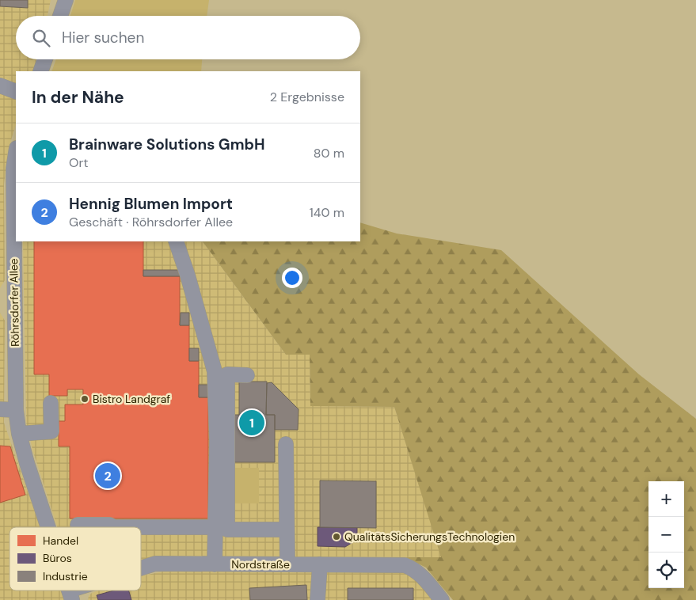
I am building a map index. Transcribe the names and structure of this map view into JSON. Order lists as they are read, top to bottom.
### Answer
{
  "streets": {
    "street": ["Röhrsdorfer Allee", "Nordstraße"]
  },
  "places": ["Bistro Landgraf", "QualitätsSicherungsTechnologien"],
  "legend": ["Handel", "Büros", "Industrie"],
  "page": {
    "search": "Hier suchen",
    "heading": ["In der Nähe", "2 Ergebnisse"],
    "list": [
      {
        "mark": "1",
        "name": "Brainware Solutions GmbH",
        "note": "Ort",
        "value": "80 m"
      },
      {
        "mark": "2",
        "name": "Hennig Blumen Import",
        "note": "Geschäft · Röhrsdorfer Allee",
        "value": "140 m"
      }
    ],
    "pins": ["1", "2"],
    "map_buttons": ["+", "−"]
  }
}
